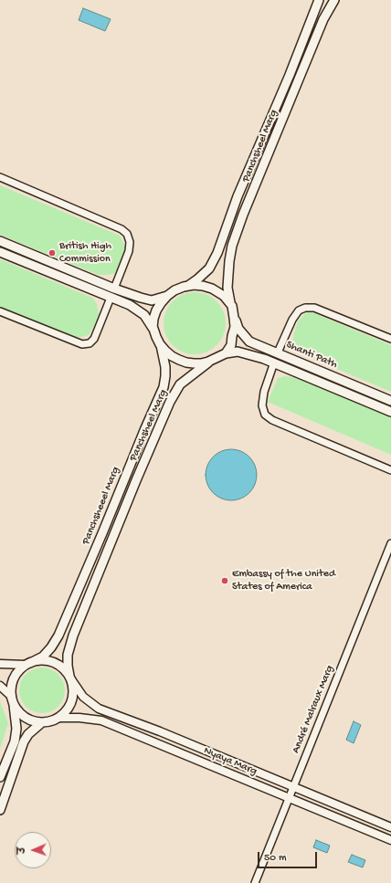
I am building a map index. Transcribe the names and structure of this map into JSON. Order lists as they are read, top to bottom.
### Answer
{
  "streets": {
    "main road": ["Panchsheel Marg", "Shanti Path", "Panchsheeel Marg"],
    "street": ["André Malraux Marg", "Nyaya Marg"]
  },
  "crossings": [
    ["Panchsheel Marg", "Shanti Path"],
    ["Panchsheel Marg", "Panchsheeel Marg"],
    ["Panchsheel Marg", "Nyaya Marg"],
    ["Shanti Path", "Panchsheeel Marg"],
    ["Panchsheeel Marg", "Nyaya Marg"],
    ["André Malraux Marg", "Nyaya Marg"]
  ],
  "places": ["British High Commission", "Embassy of the United States of America"],
  "scale_bar": "50 m",
  "north": "left"
}
